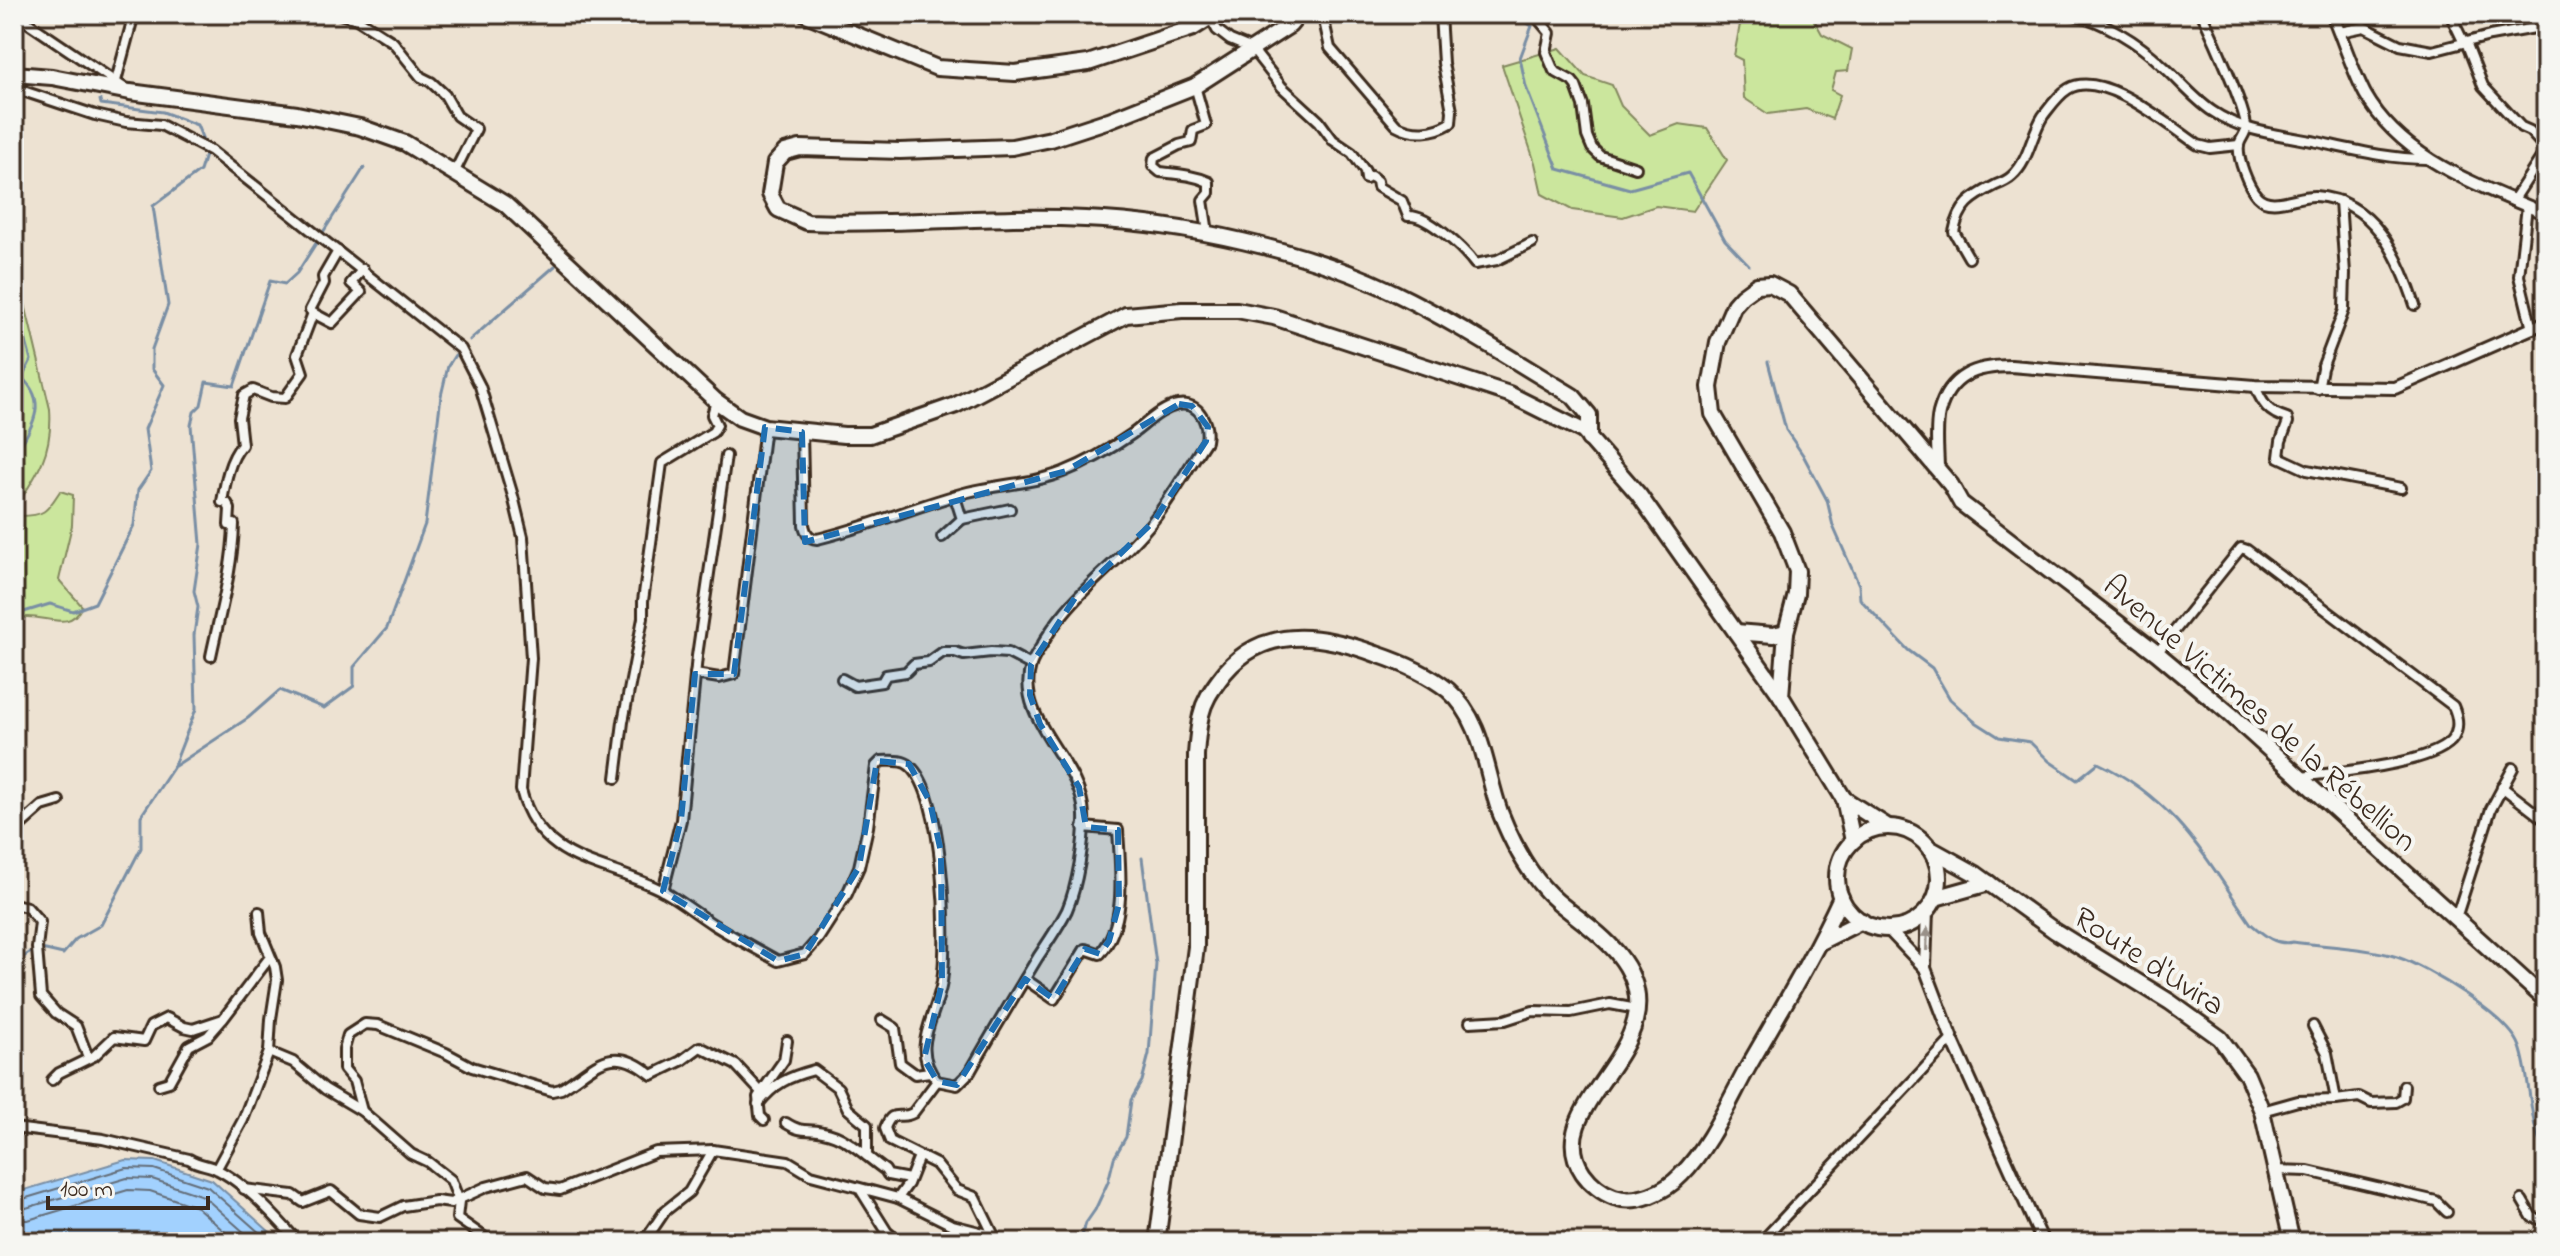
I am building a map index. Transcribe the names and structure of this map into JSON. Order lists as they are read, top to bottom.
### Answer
{
  "streets": {
    "main road": ["Avenue Victimes de la Rébellion", "Route d'Uvira"]
  },
  "scale_bar": "100 m"
}
